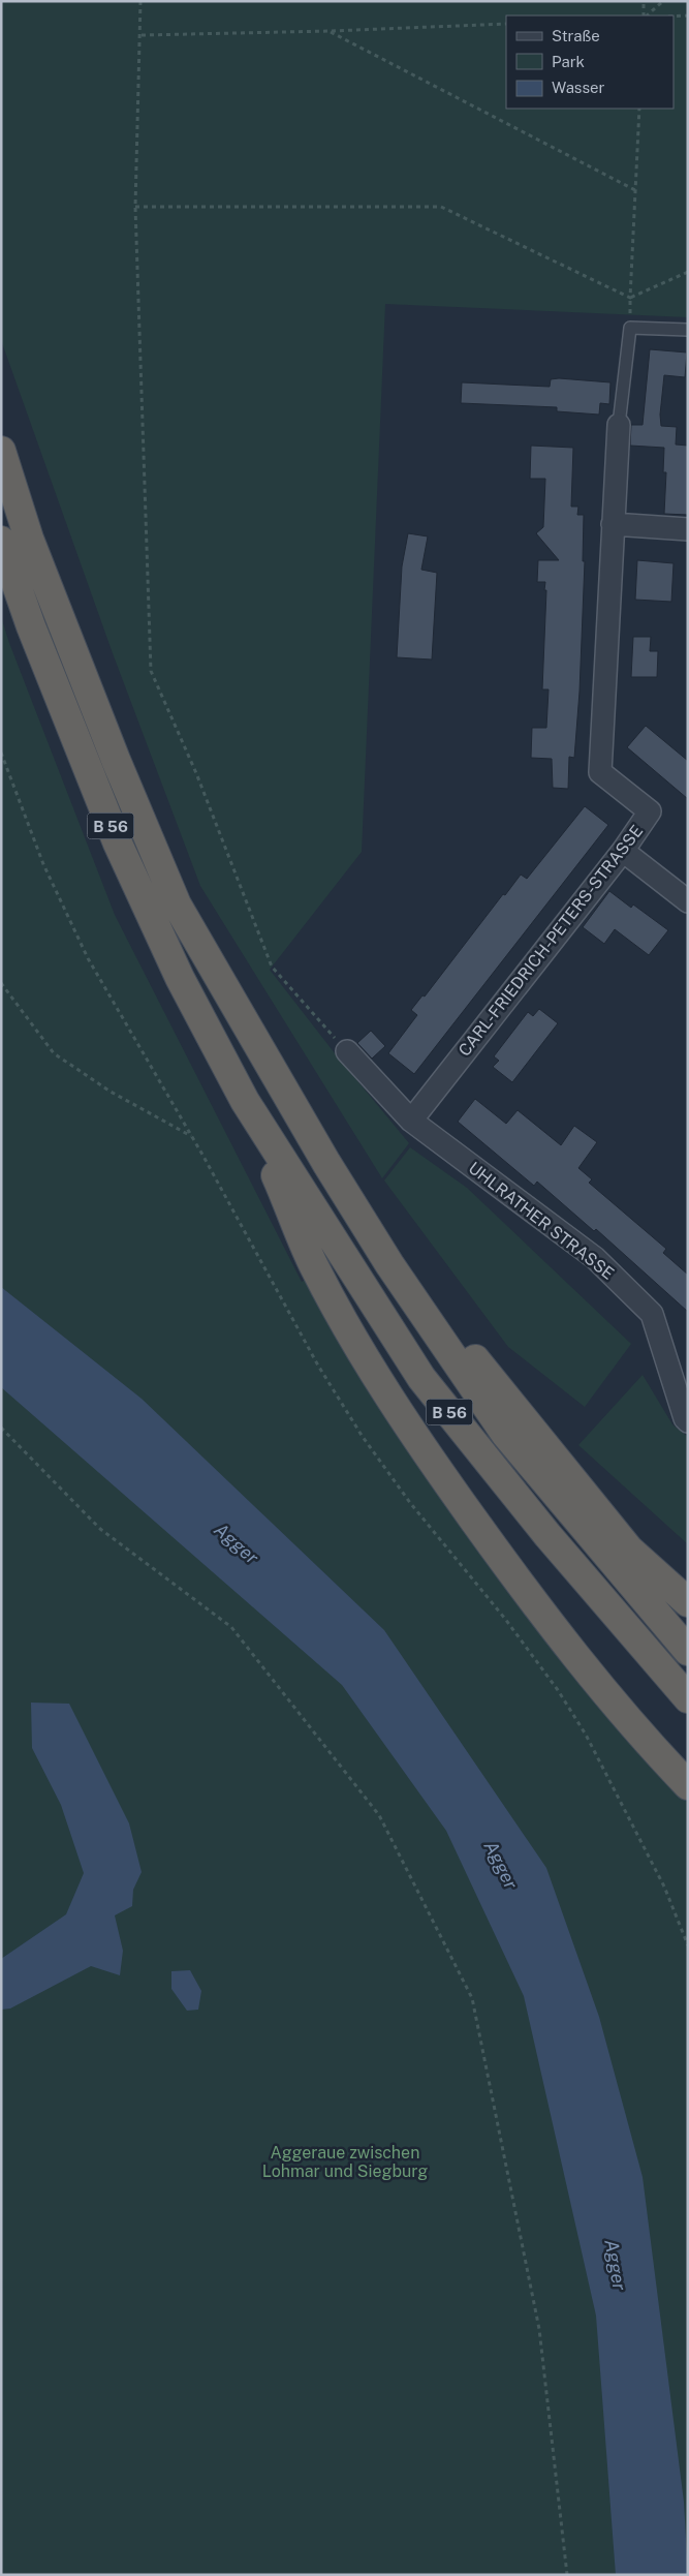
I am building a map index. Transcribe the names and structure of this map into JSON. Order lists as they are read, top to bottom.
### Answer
{
  "streets": {
    "highway": ["B 56"],
    "street": ["CARL-FRIEDRICH-PETERS-STRASSE", "UHLRATHER STRASSE"]
  },
  "crossings": [
    ["CARL-FRIEDRICH-PETERS-STRASSE", "UHLRATHER STRASSE"]
  ],
  "water": ["Agger"],
  "parks": ["Aggeraue zwischen Lohmar und Siegburg"],
  "legend": ["Straße", "Park", "Wasser"]
}
